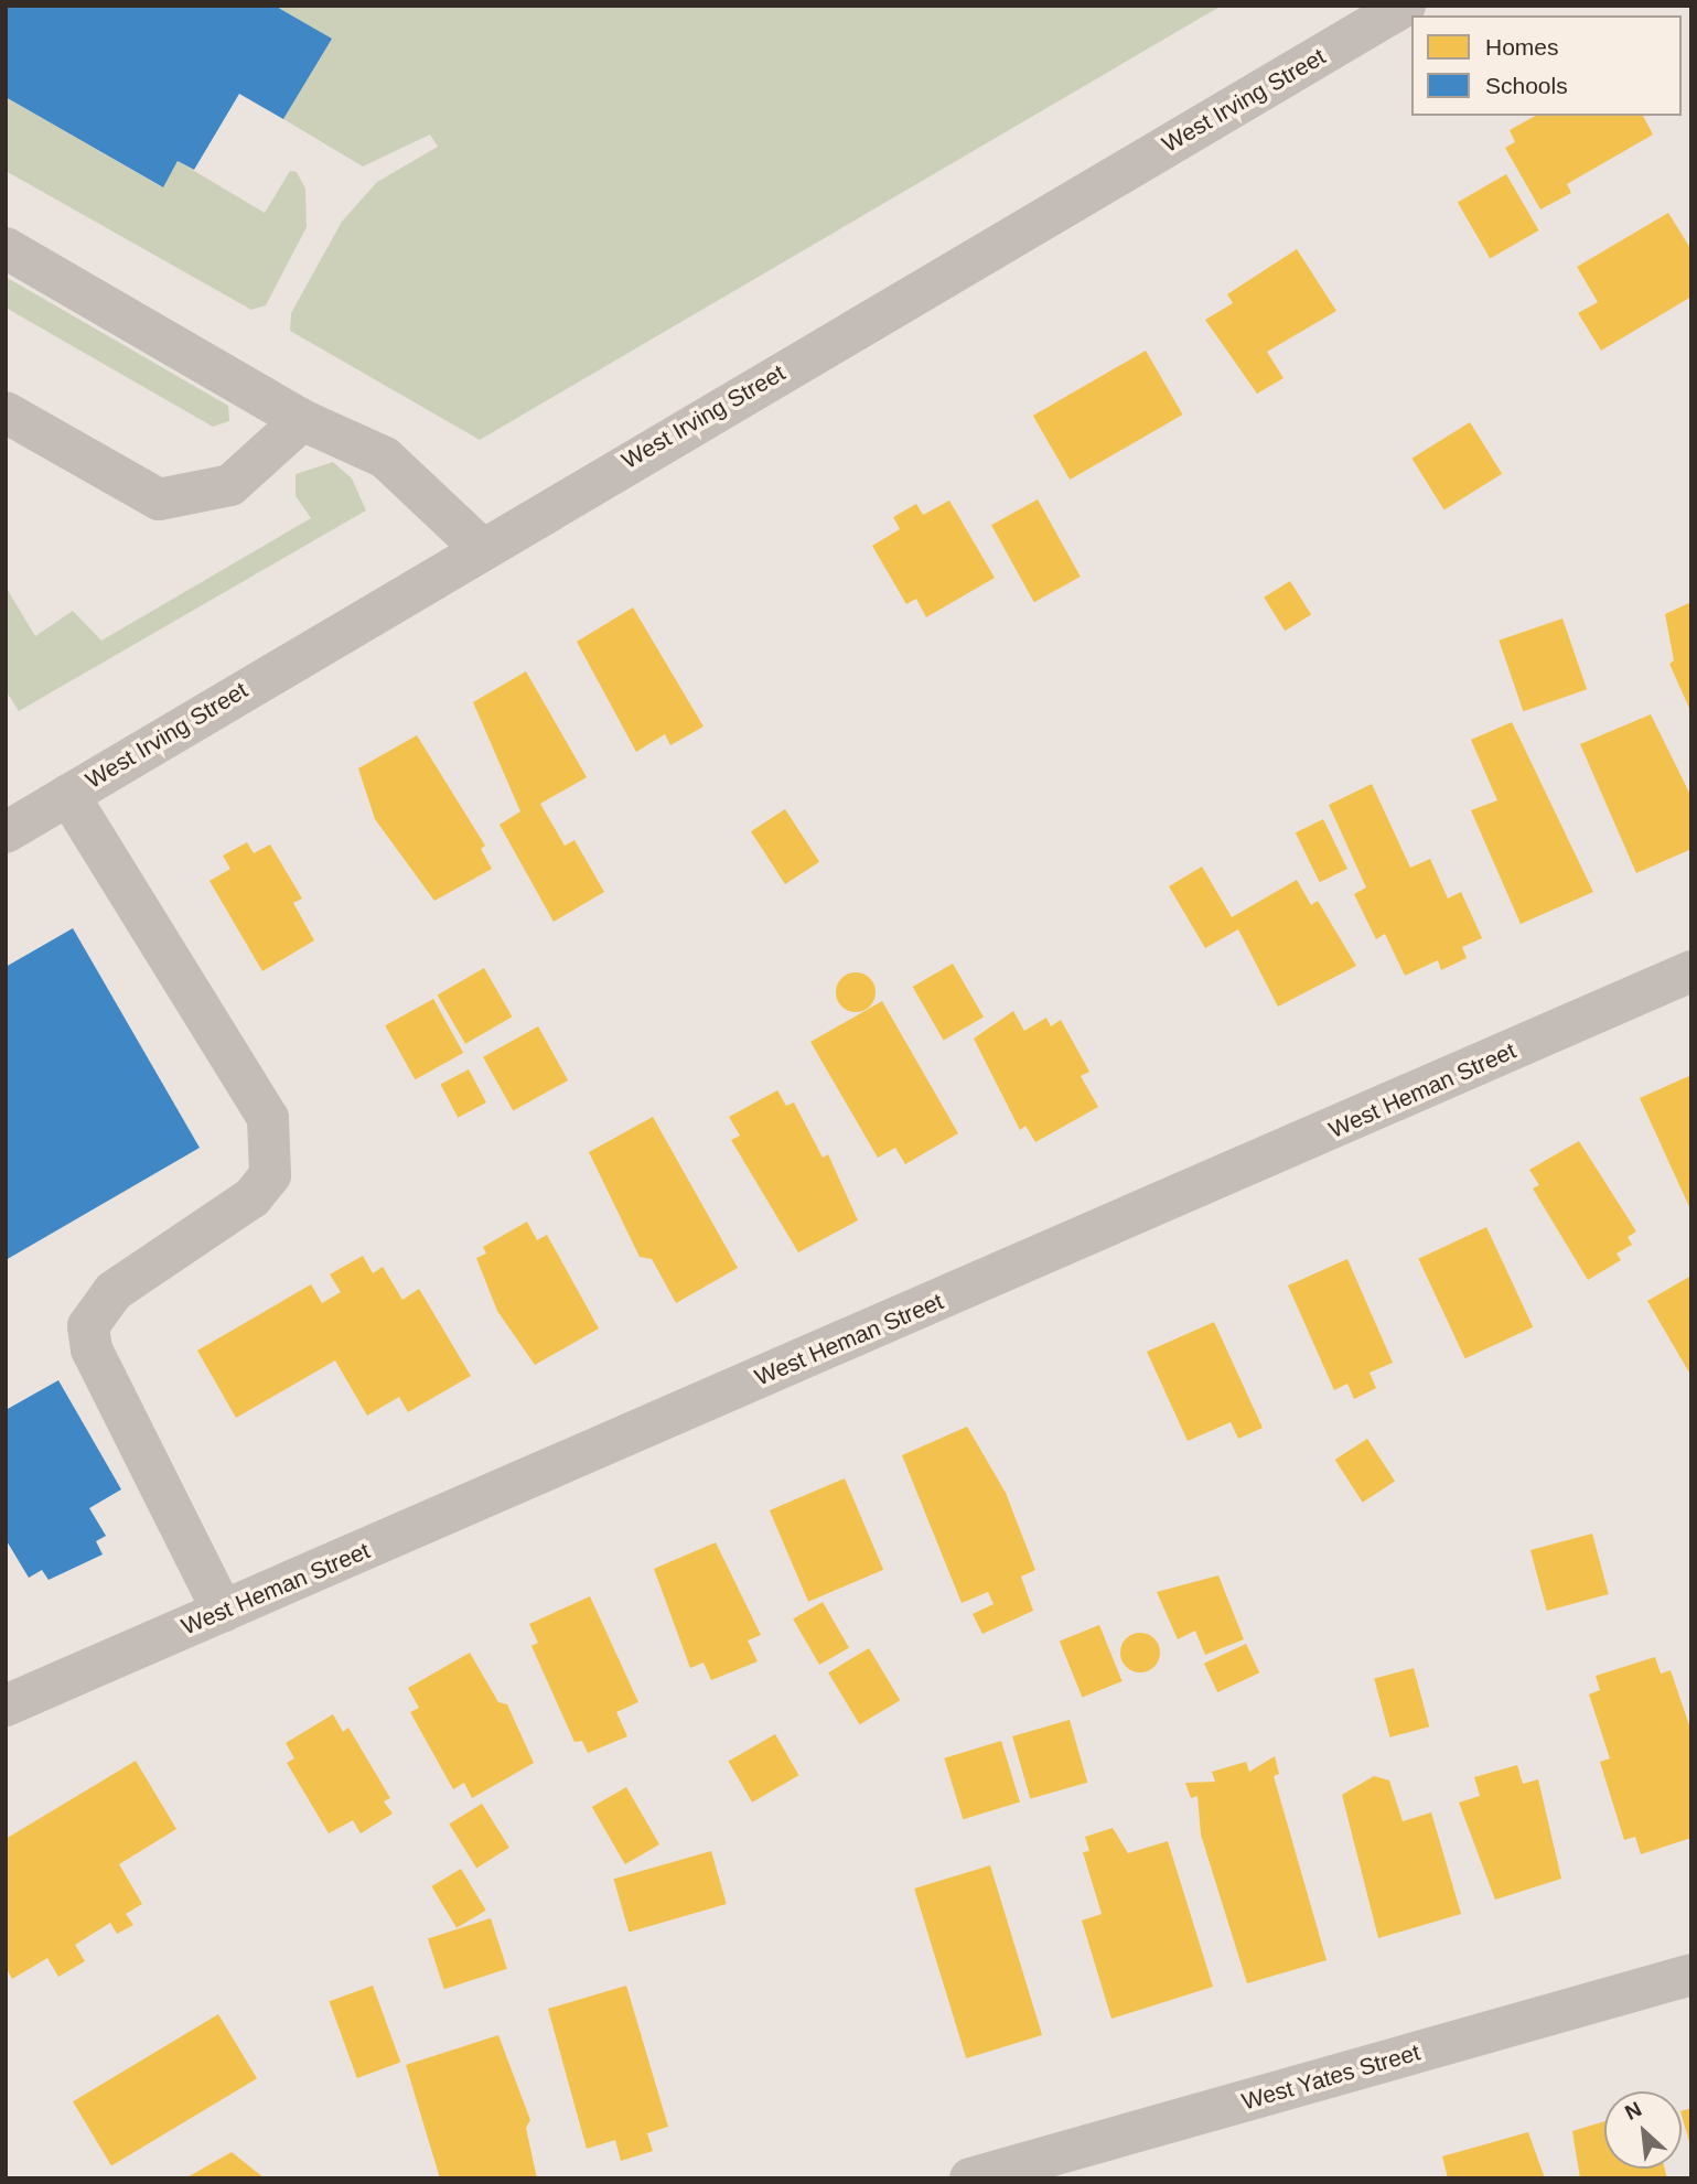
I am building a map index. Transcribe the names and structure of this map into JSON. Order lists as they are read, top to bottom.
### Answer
{
  "streets": {
    "street": ["West Irving Street", "West Heman Street", "West Yates Street"]
  },
  "legend": ["Homes", "Schools"],
  "north": "top left"
}
